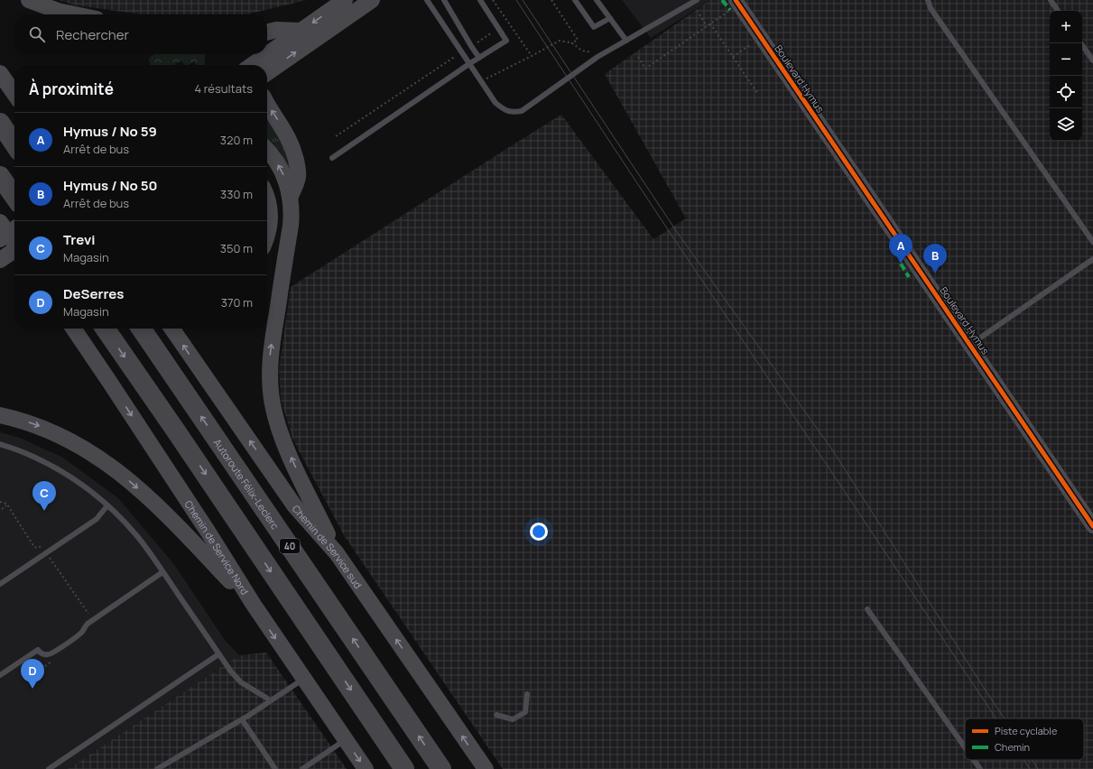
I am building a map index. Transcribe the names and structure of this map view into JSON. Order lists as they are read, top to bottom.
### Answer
{
  "streets": {
    "highway": ["Autoroute Félix-Leclerc", "40"],
    "main road": ["Chemin de Service sud", "Chemin de Service Nord"],
    "street": ["Boulevard Hymus"]
  },
  "legend": ["Piste cyclable", "Chemin"],
  "page": {
    "map_buttons": ["+", "−"],
    "search": "Rechercher",
    "heading": ["À proximité", "4 résultats"],
    "list": [
      {
        "mark": "A",
        "name": "Hymus / No 59",
        "note": "Arrêt de bus",
        "value": "320 m"
      },
      {
        "mark": "B",
        "name": "Hymus / No 50",
        "note": "Arrêt de bus",
        "value": "330 m"
      },
      {
        "mark": "C",
        "name": "Trevi",
        "note": "Magasin",
        "value": "350 m"
      },
      {
        "mark": "D",
        "name": "DeSerres",
        "note": "Magasin",
        "value": "370 m"
      }
    ],
    "pins": [
      "A",
      "B",
      "C",
      "D"
    ]
  }
}
